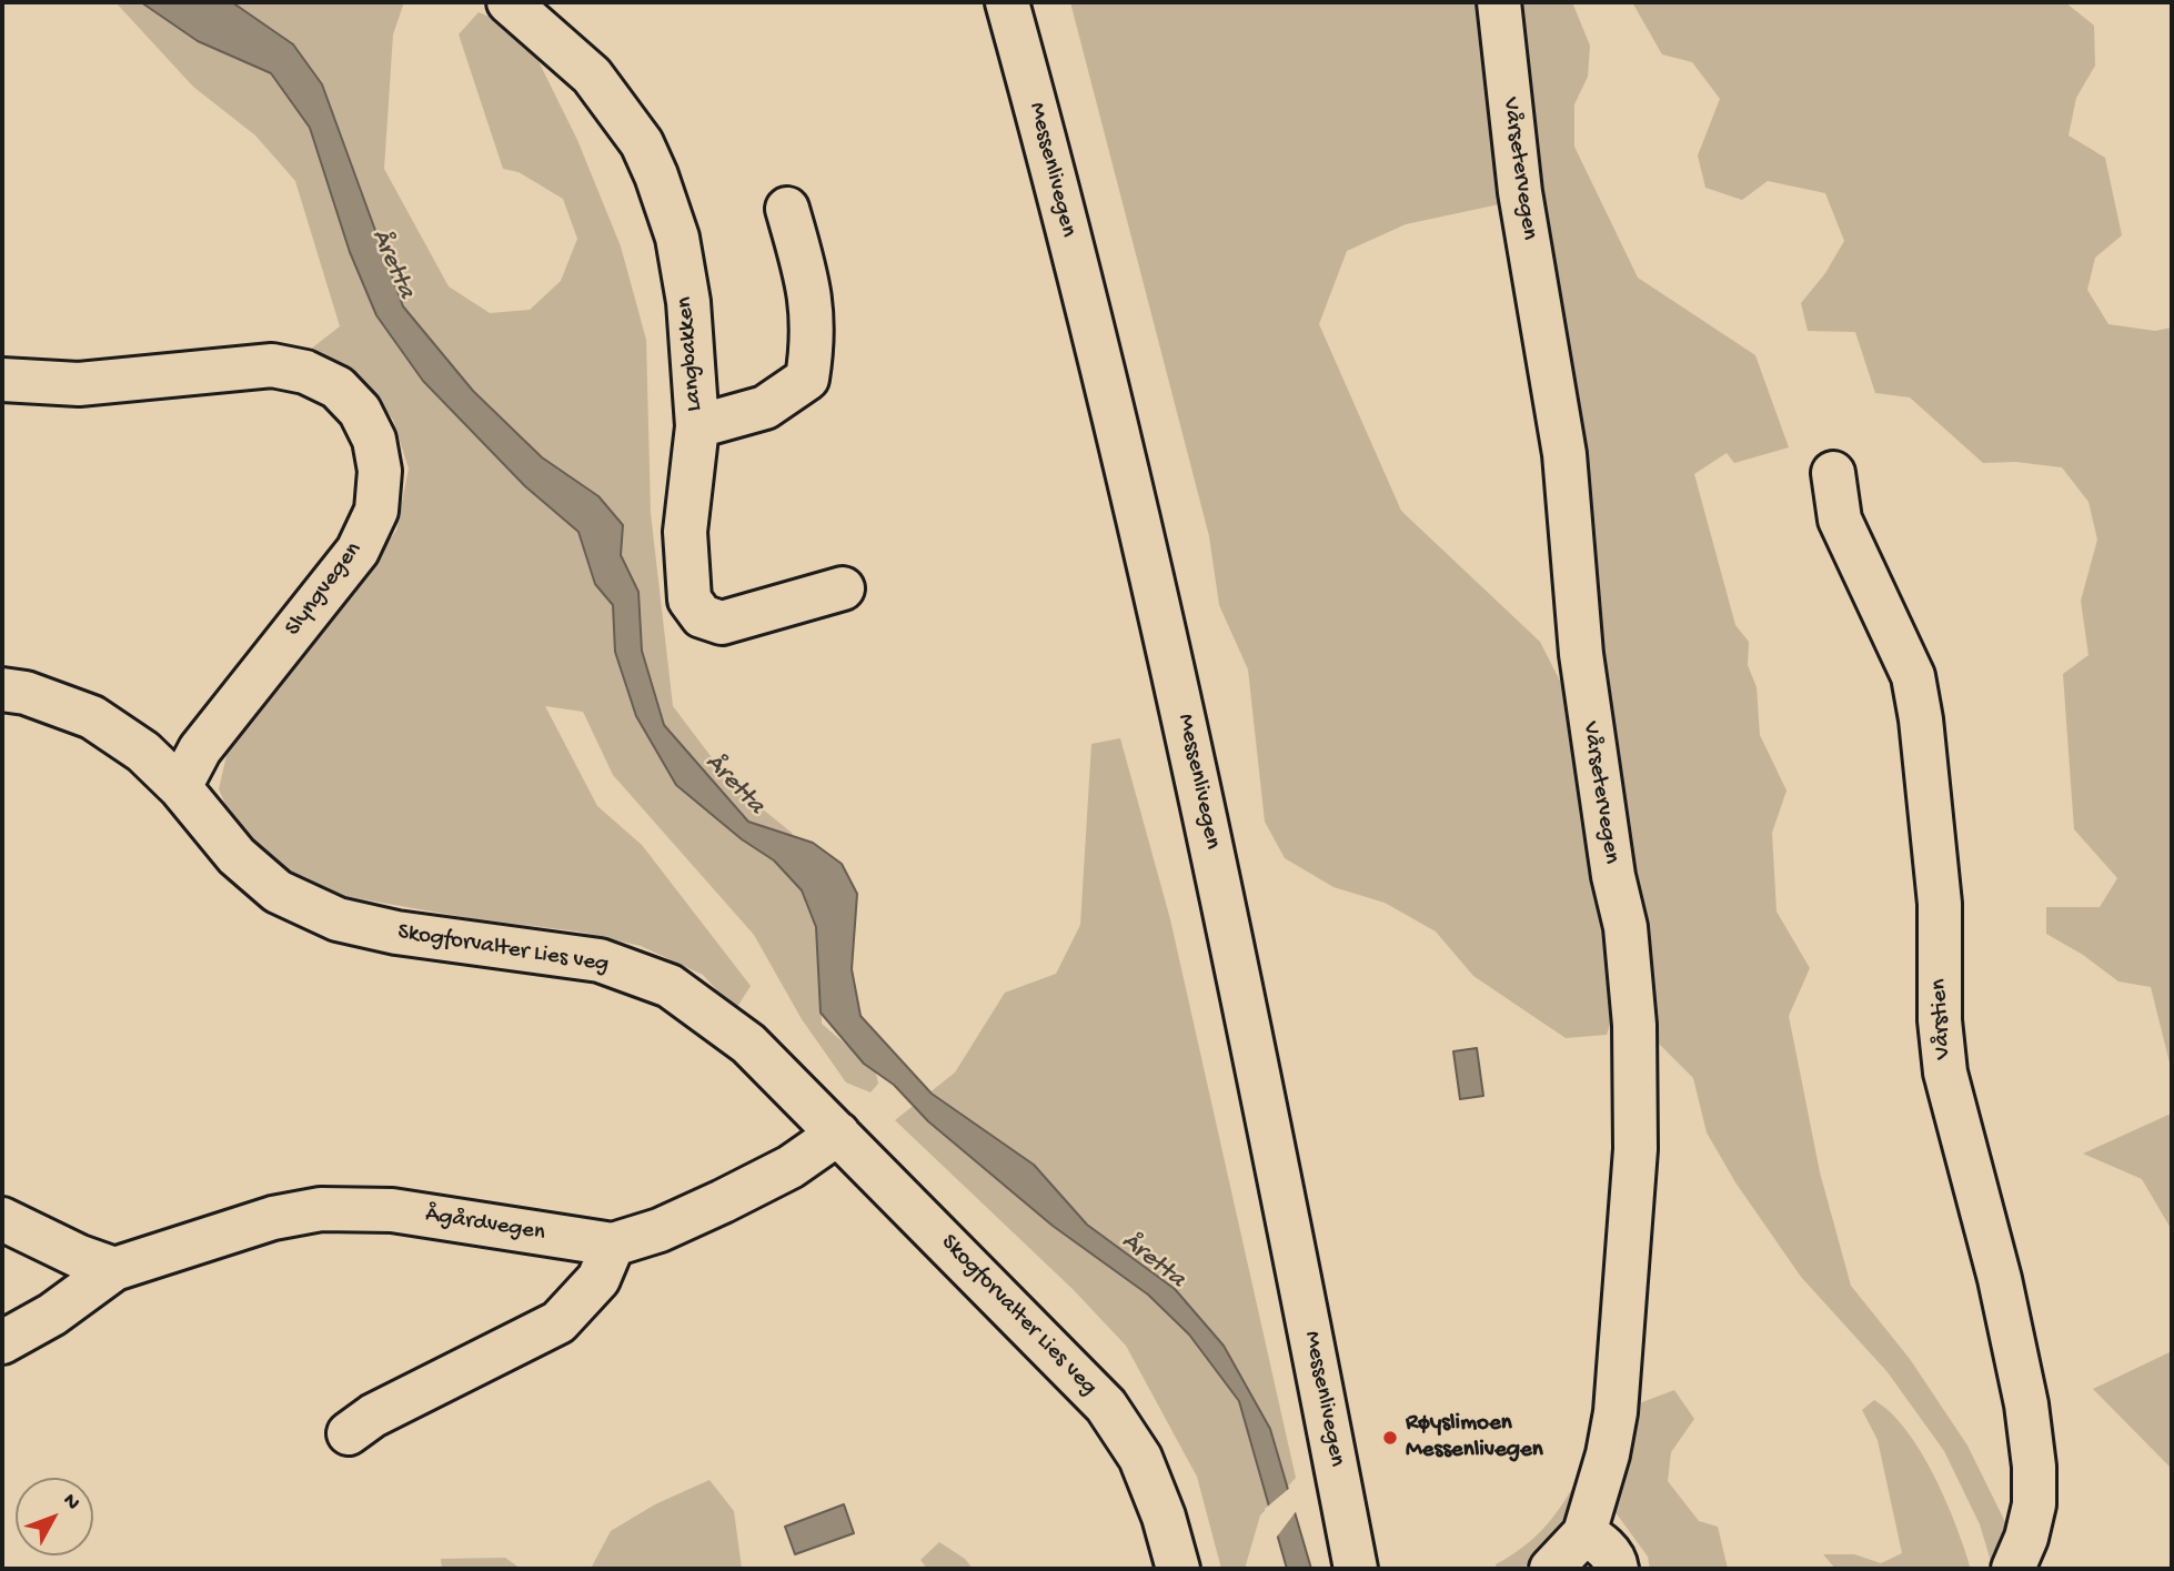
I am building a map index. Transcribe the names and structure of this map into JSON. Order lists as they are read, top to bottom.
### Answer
{
  "streets": {
    "street": [
      "Vårsetervegen",
      "Messenlivegen",
      "Langbakken",
      "Slyngvegen",
      "Skogforvalter Lies veg",
      "Vårstien",
      "Ågårdvegen"
    ]
  },
  "crossings": [
    ["Slyngvegen", "Skogforvalter Lies veg"],
    ["Skogforvalter Lies veg", "Ågårdvegen"]
  ],
  "water": ["Åretta"],
  "places": ["Røyslimoen Messenlivegen"],
  "north": "top right"
}
